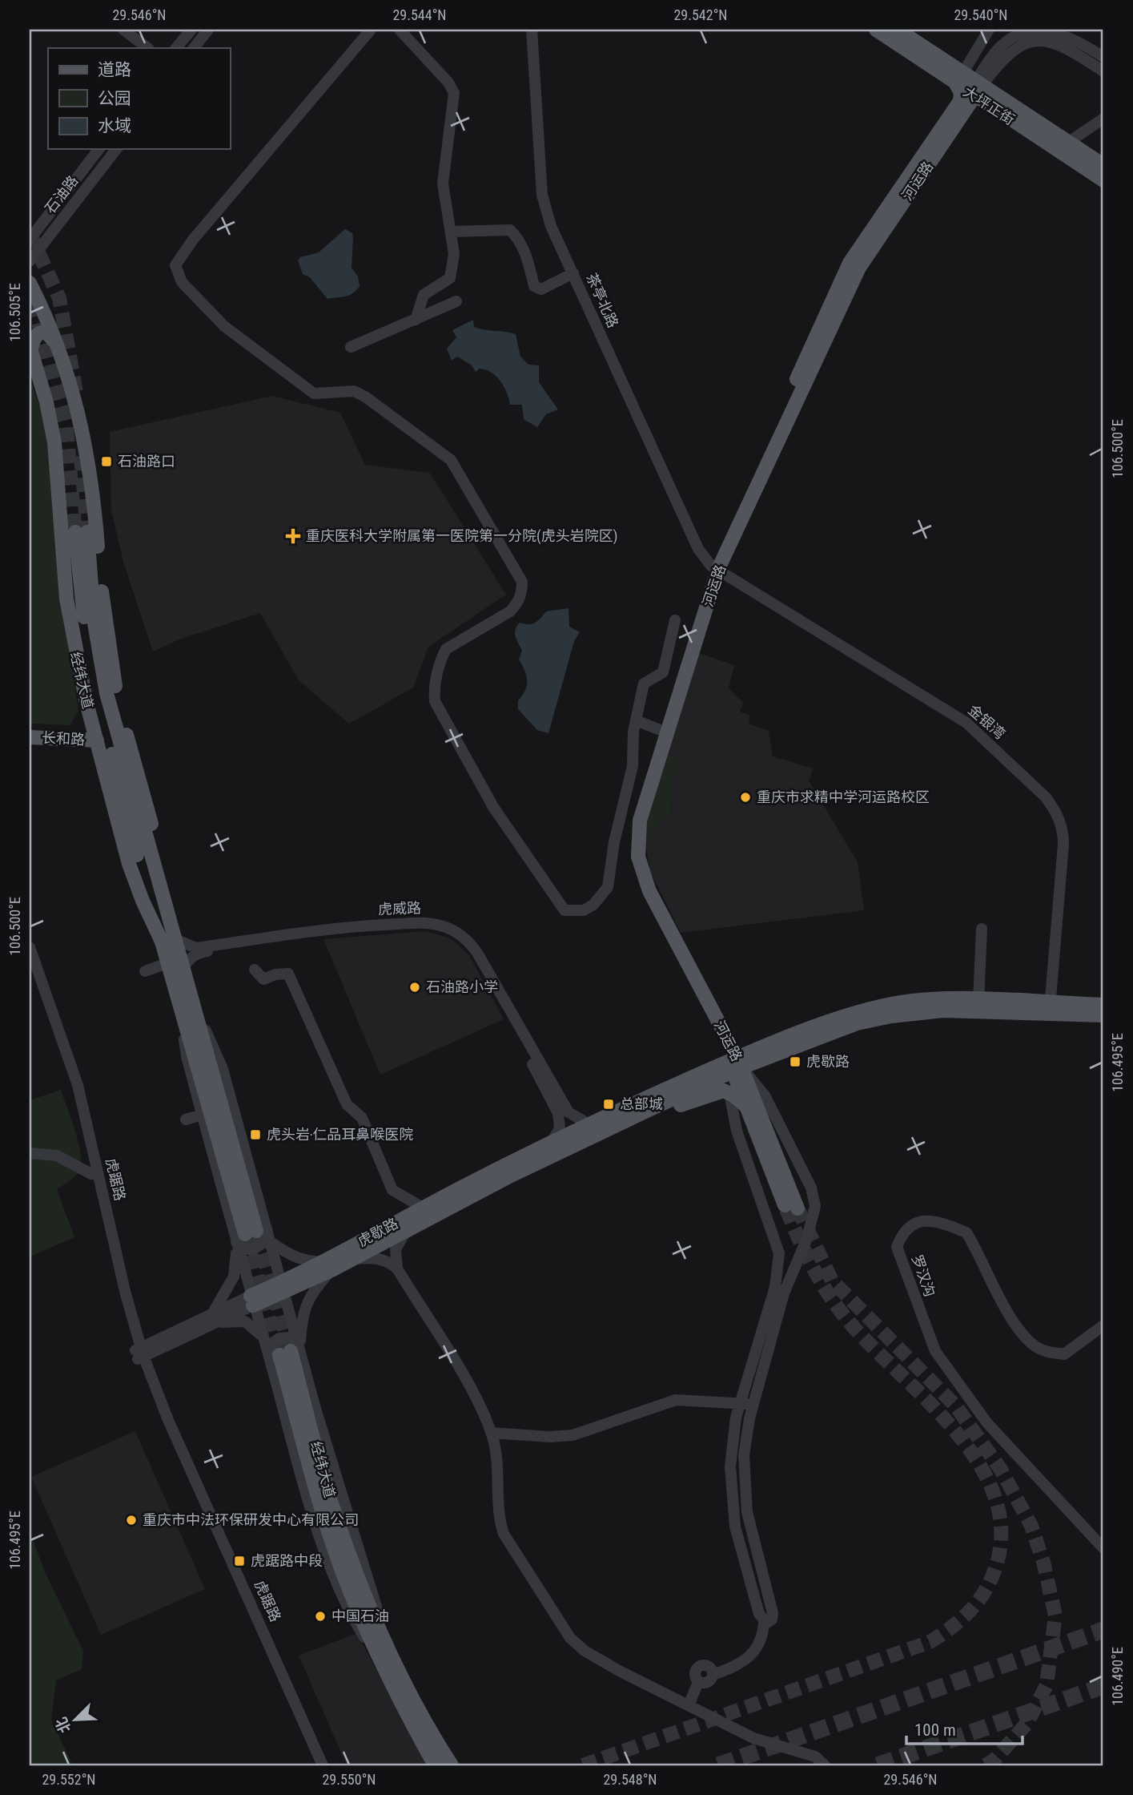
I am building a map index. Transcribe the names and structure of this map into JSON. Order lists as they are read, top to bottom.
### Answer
{
  "streets": {
    "main road": [
      "大坪正街",
      "河运路",
      "经纬大道",
      "长和路",
      "虎歇路"
    ],
    "street": [
      "石油路",
      "茶亭北路",
      "金银湾",
      "虎威路",
      "虎踞路",
      "罗汉沟"
    ]
  },
  "crossings": [
    ["大坪正街", "河运路"],
    ["河运路", "茶亭北路"],
    ["河运路", "金银湾"],
    ["河运路", "虎歇路"],
    ["茶亭北路", "金银湾"],
    ["经纬大道", "长和路"],
    ["金银湾", "虎歇路"],
    ["虎威路", "虎歇路"],
    ["虎踞路", "虎歇路"]
  ],
  "places": {
    "transit": [
      "石油路口",
      "虎歇路",
      "总部城",
      "虎头岩‧仁品耳鼻喉医院",
      "虎踞路中段"
    ],
    "health": ["重庆医科大学附属第一医院第一分院(虎头岩院区)"],
    "other": [
      "重庆市求精中学河运路校区",
      "石油路小学",
      "重庆市中法环保研发中心有限公司",
      "中国石油"
    ]
  },
  "legend": ["道路", "公园", "水域"],
  "scale_bar": "100 m",
  "north": "bottom left",
  "coordinates": [
    "29.546°N",
    "29.544°N",
    "29.542°N",
    "29.540°N",
    "106.505°E",
    "106.500°E",
    "106.495°E",
    "106.490°E",
    "29.552°N",
    "29.550°N",
    "29.548°N"
  ]
}
